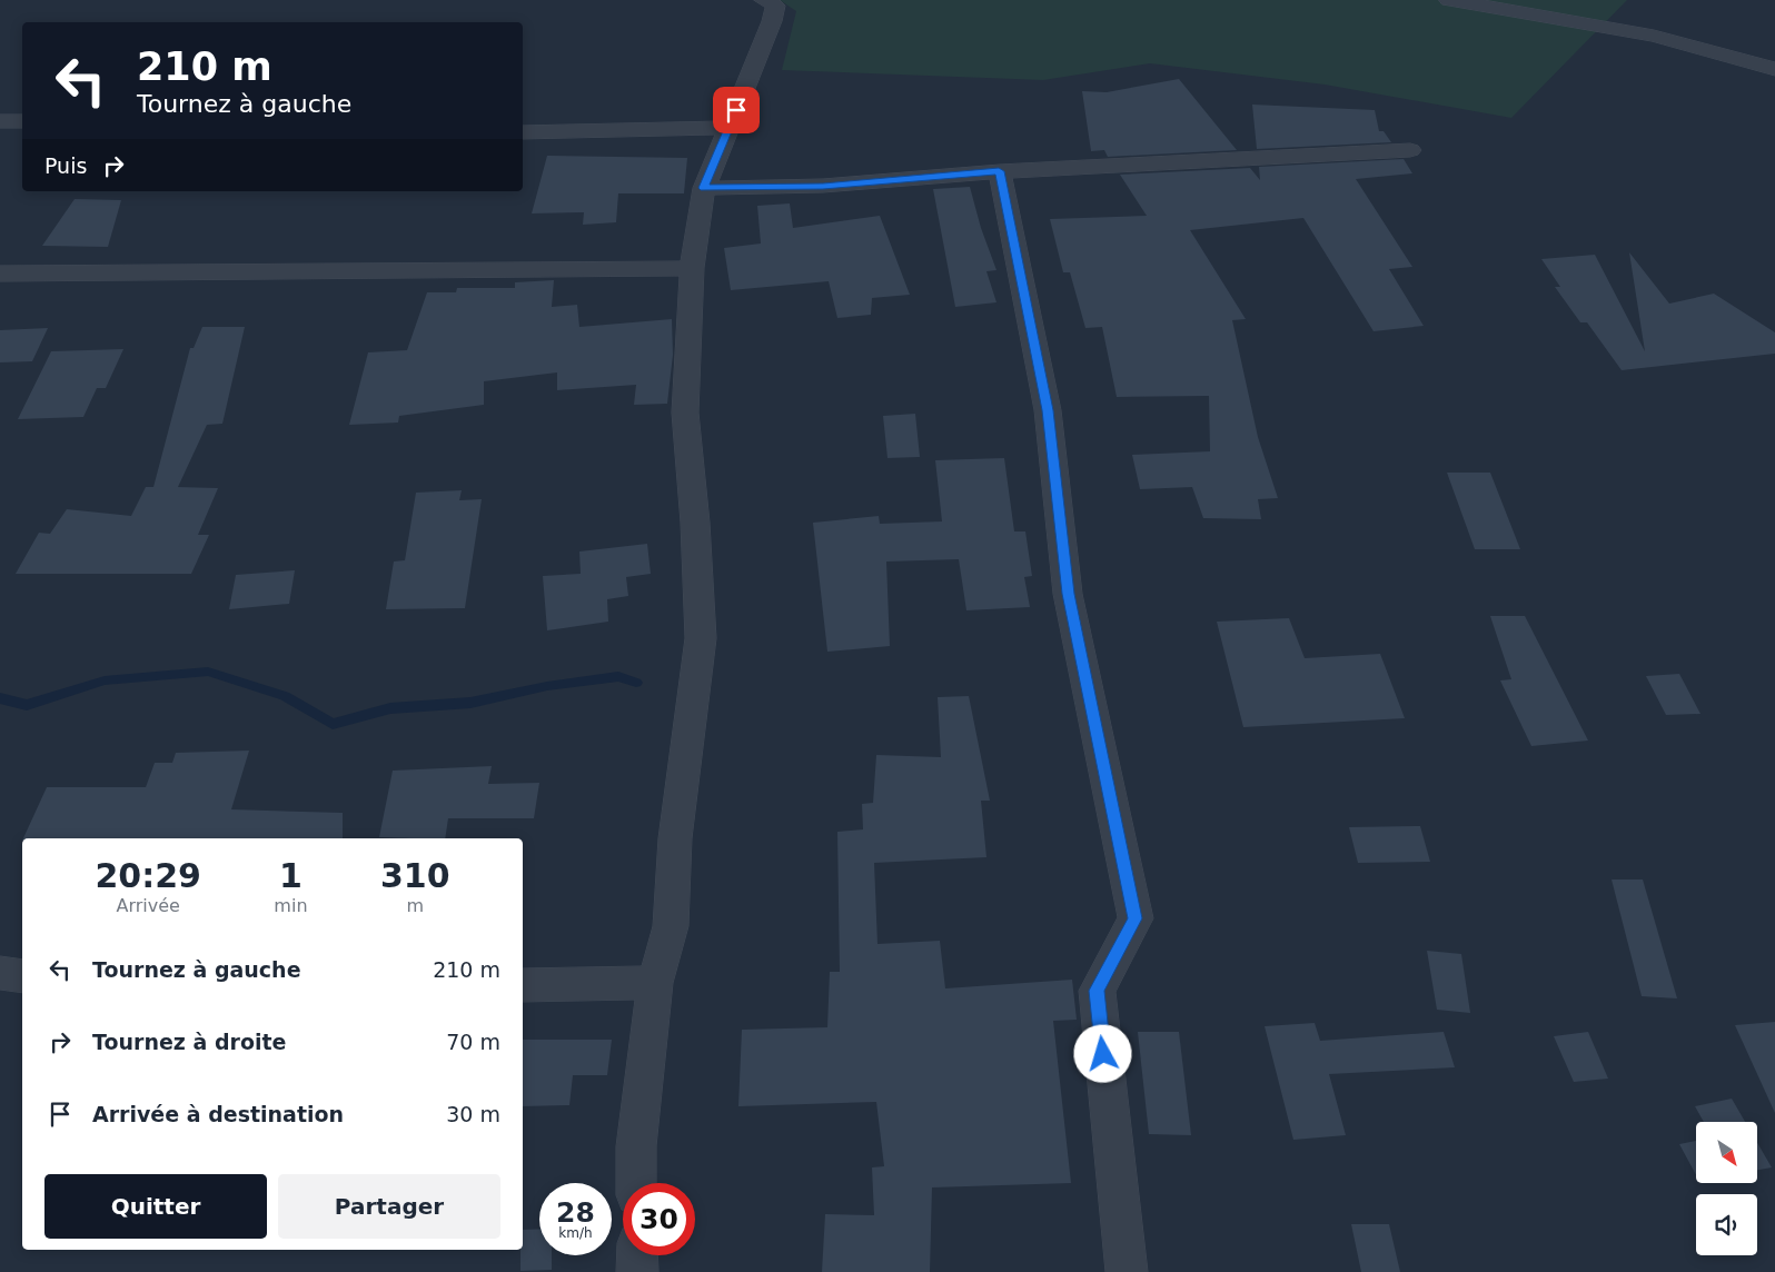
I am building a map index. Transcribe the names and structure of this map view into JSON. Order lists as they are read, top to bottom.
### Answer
{
  "north": "bottom right",
  "page": {
    "turn": ["210 m", "Tournez à gauche"],
    "then": "Puis",
    "eta": [
      "20:29",
      "Arrivée",
      "1",
      "min",
      "310",
      "m"
    ],
    "list": [
      {
        "name": "Tournez à gauche",
        "value": "210 m"
      },
      {
        "name": "Tournez à droite",
        "value": "70 m"
      },
      {
        "name": "Arrivée à destination",
        "value": "30 m"
      }
    ],
    "buttons": ["Quitter", "Partager"],
    "speed": "28 km/h",
    "limit": "30"
  }
}
